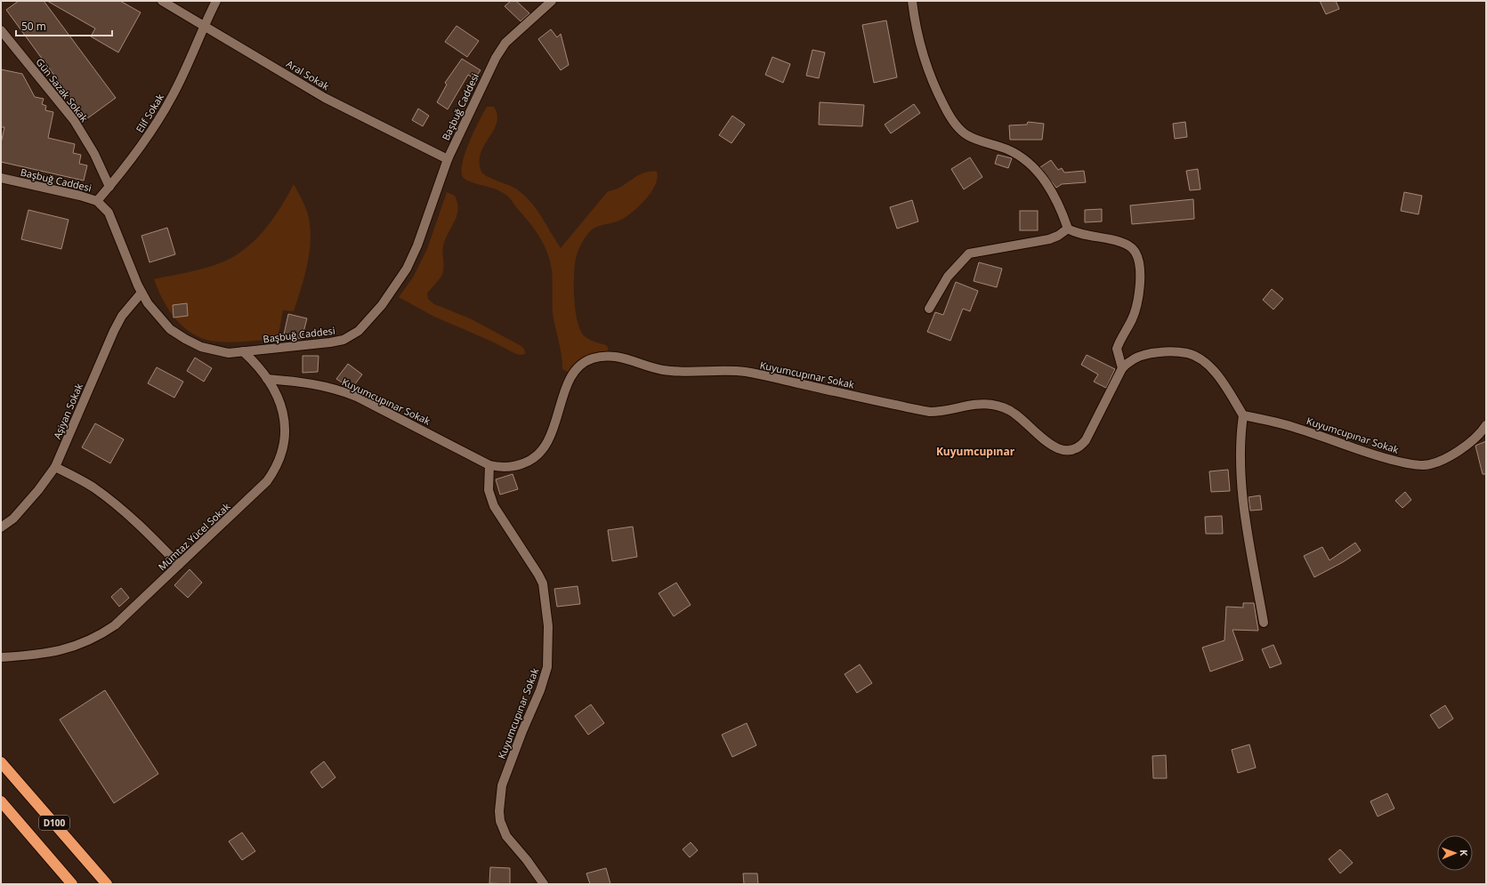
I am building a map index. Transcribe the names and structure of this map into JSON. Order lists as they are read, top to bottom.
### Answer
{
  "streets": {
    "highway": ["D100"],
    "street": [
      "Aral Sokak",
      "Gün Sazak Sokak",
      "Başbuğ Caddesi",
      "Elif Sokak",
      "Kuyumcupınar Sokak",
      "Aşiyan Sokak",
      "Mümtaz Yücel Sokak"
    ]
  },
  "crossings": [
    ["Aral Sokak", "Başbuğ Caddesi"],
    ["Aral Sokak", "Elif Sokak"],
    ["Gün Sazak Sokak", "Elif Sokak"],
    ["Başbuğ Caddesi", "Elif Sokak"],
    ["Başbuğ Caddesi", "Aşiyan Sokak"],
    ["Başbuğ Caddesi", "Mümtaz Yücel Sokak"],
    ["Kuyumcupınar Sokak", "Mümtaz Yücel Sokak"]
  ],
  "districts": ["Kuyumcupınar"],
  "scale_bar": "50 m",
  "north": "right"
}
